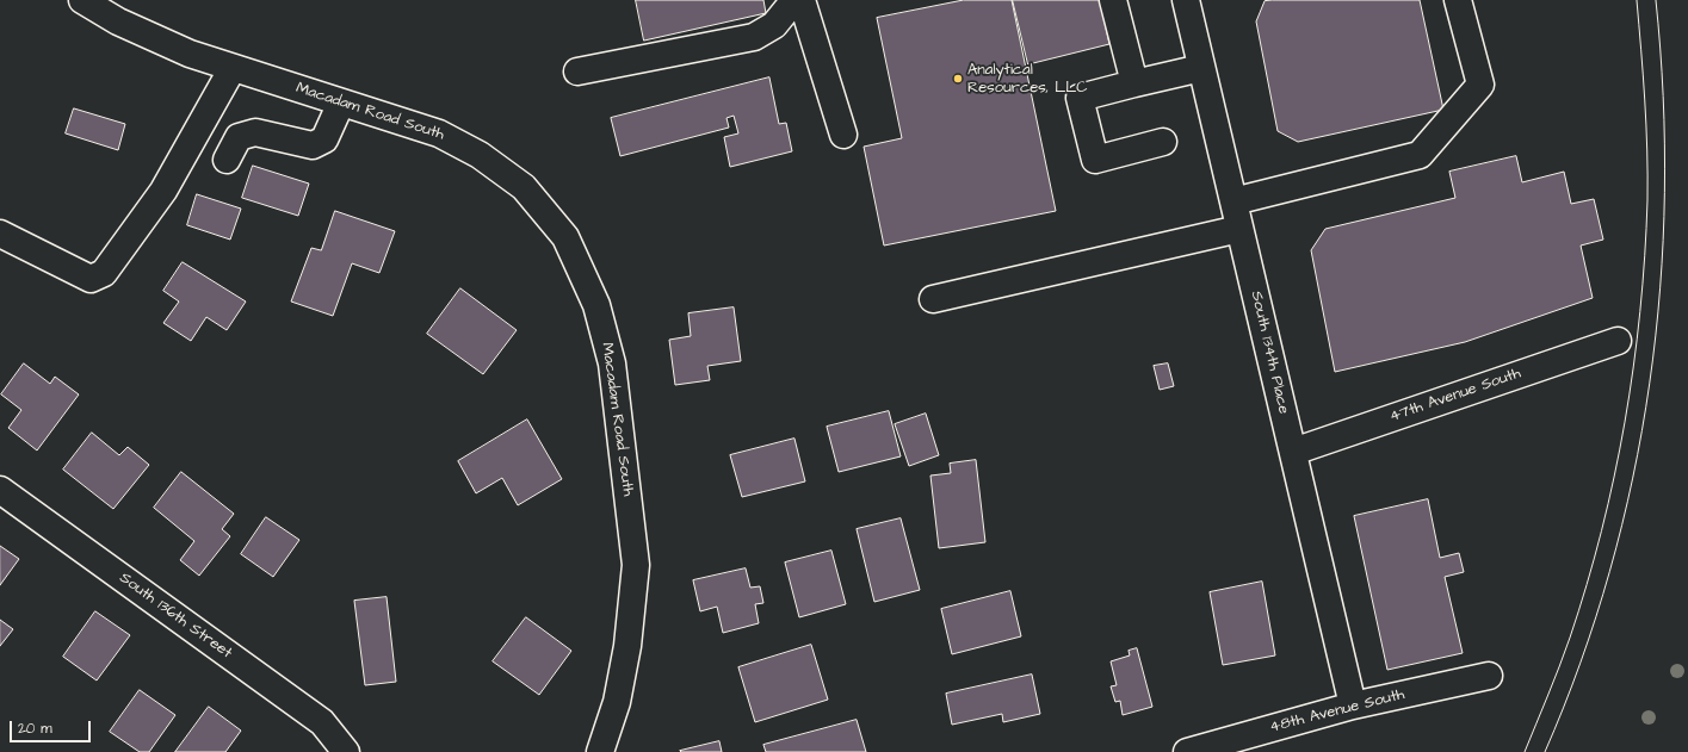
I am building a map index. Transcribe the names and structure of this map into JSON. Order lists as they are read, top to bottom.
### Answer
{
  "streets": {
    "street": [
      "Macadam Road South",
      "South 134th Place",
      "47th Avenue South",
      "South 136th Street",
      "48th Avenue South"
    ]
  },
  "crossings": [
    ["South 134th Place", "47th Avenue South"],
    ["South 134th Place", "48th Avenue South"]
  ],
  "places": ["Analytical Resources, LLC"],
  "scale_bar": "20 m"
}
